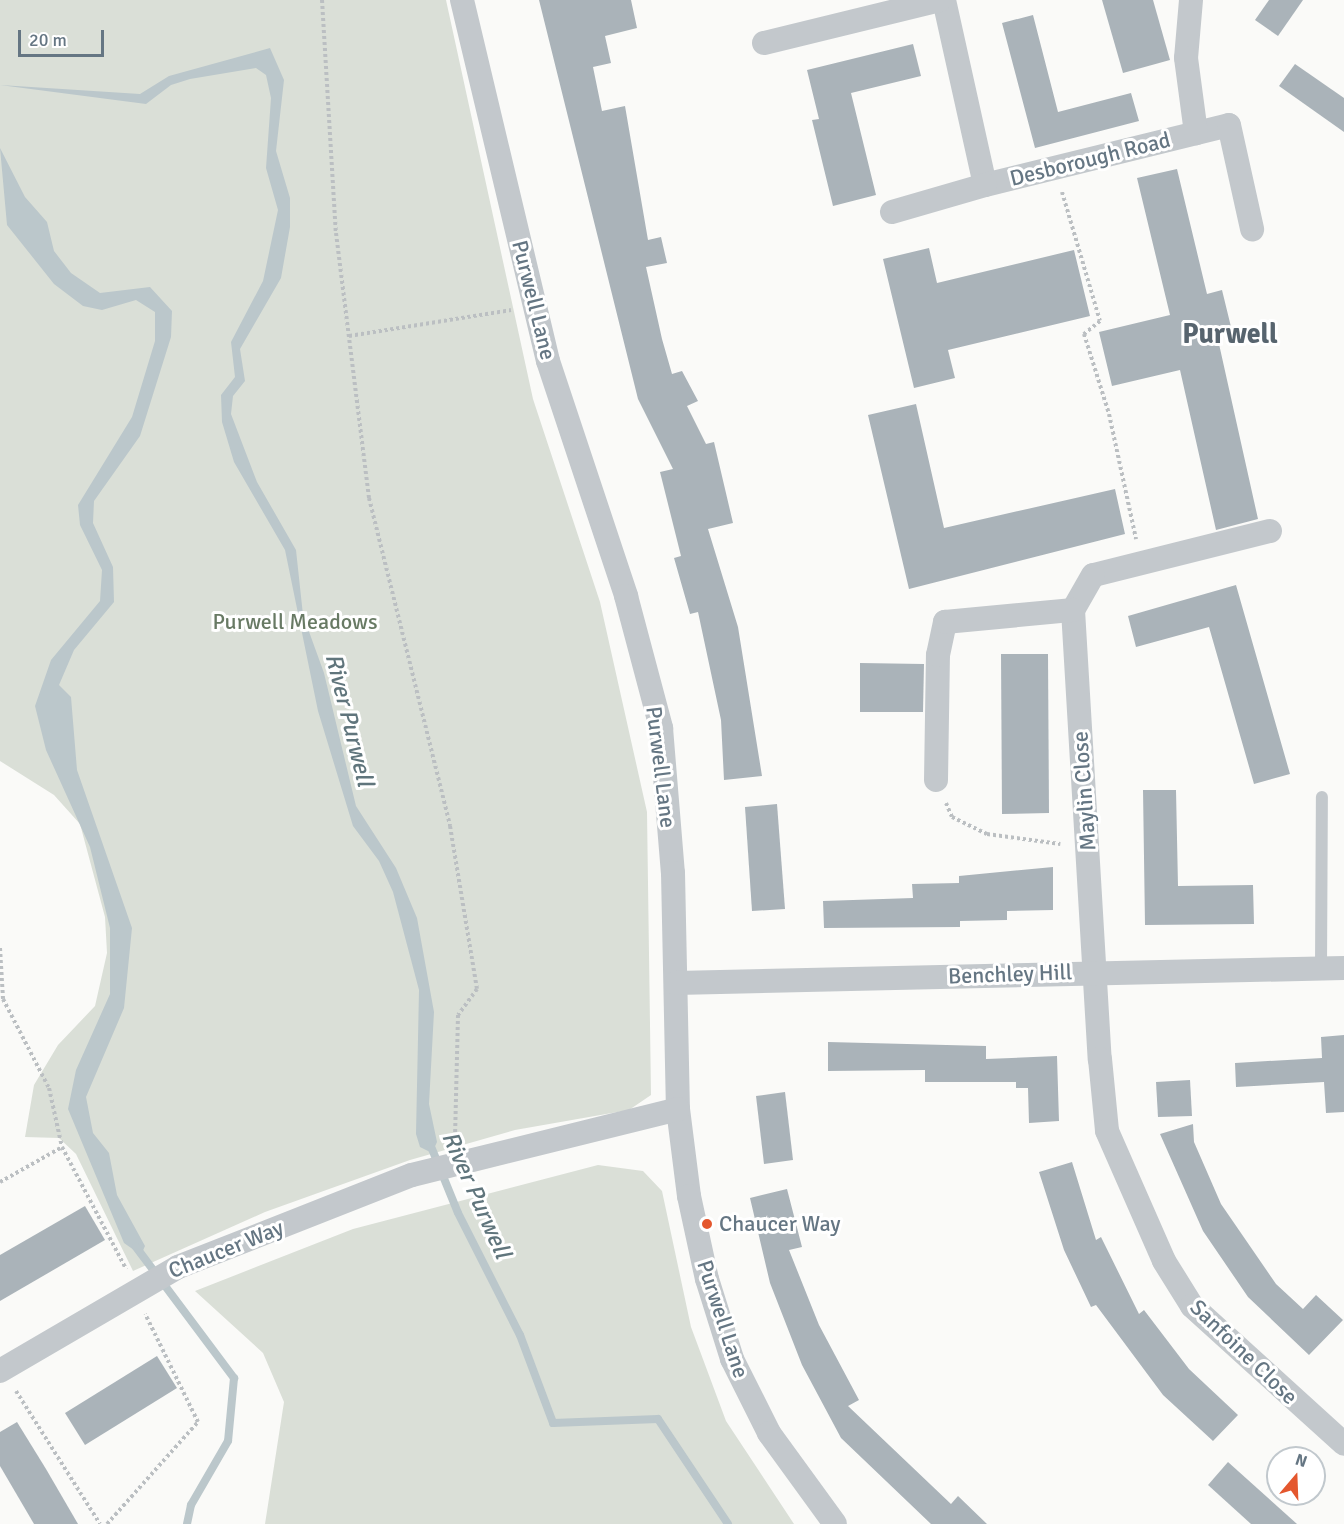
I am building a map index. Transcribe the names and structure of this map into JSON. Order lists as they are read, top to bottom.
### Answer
{
  "streets": {
    "street": [
      "Desborough Road",
      "Purwell Lane",
      "Maylin Close",
      "Benchley Hill",
      "Chaucer Way",
      "Sanfoine Close"
    ]
  },
  "crossings": [
    ["Purwell Lane", "Benchley Hill"],
    ["Purwell Lane", "Chaucer Way"],
    ["Maylin Close", "Benchley Hill"],
    ["Maylin Close", "Sanfoine Close"],
    ["Benchley Hill", "Sanfoine Close"]
  ],
  "districts": ["Purwell"],
  "water": ["River Purwell"],
  "parks": ["Purwell Meadows"],
  "places": ["Chaucer Way"],
  "scale_bar": "20 m",
  "north": "top"
}
